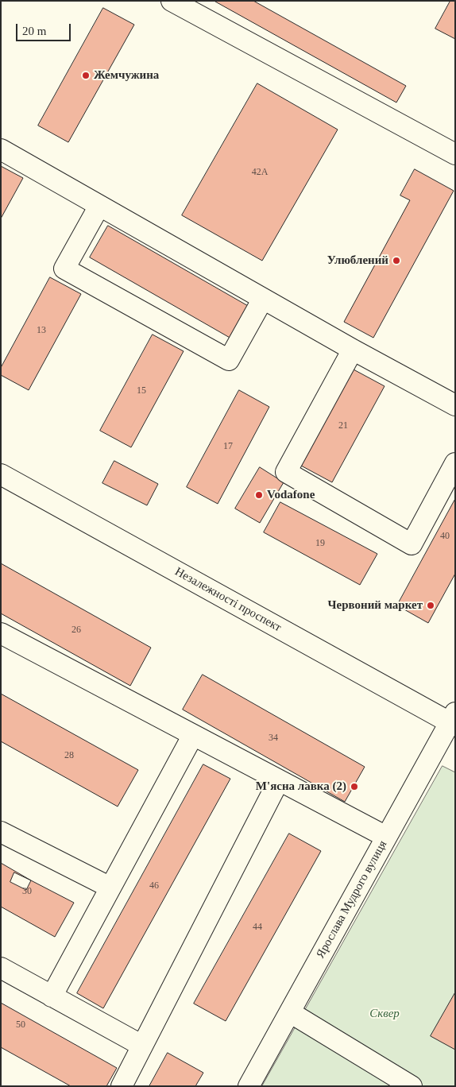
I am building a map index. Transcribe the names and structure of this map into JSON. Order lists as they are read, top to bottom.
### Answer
{
  "streets": {
    "street": ["Незалежності проспект", "Ярослава Мудрого вулиця"]
  },
  "crossings": [
    ["Незалежності проспект", "Ярослава Мудрого вулиця"]
  ],
  "parks": ["Сквер"],
  "places": [
    "Жемчужина",
    "Улюблений",
    "Vodafone",
    "Червоний маркет",
    "М'ясна лавка (2)"
  ],
  "house_numbers": [
    "42А",
    "13",
    "15",
    "21",
    "17",
    "40",
    "19",
    "26",
    "34",
    "28",
    "46",
    "30",
    "44",
    "50"
  ],
  "scale_bar": "20 m"
}
